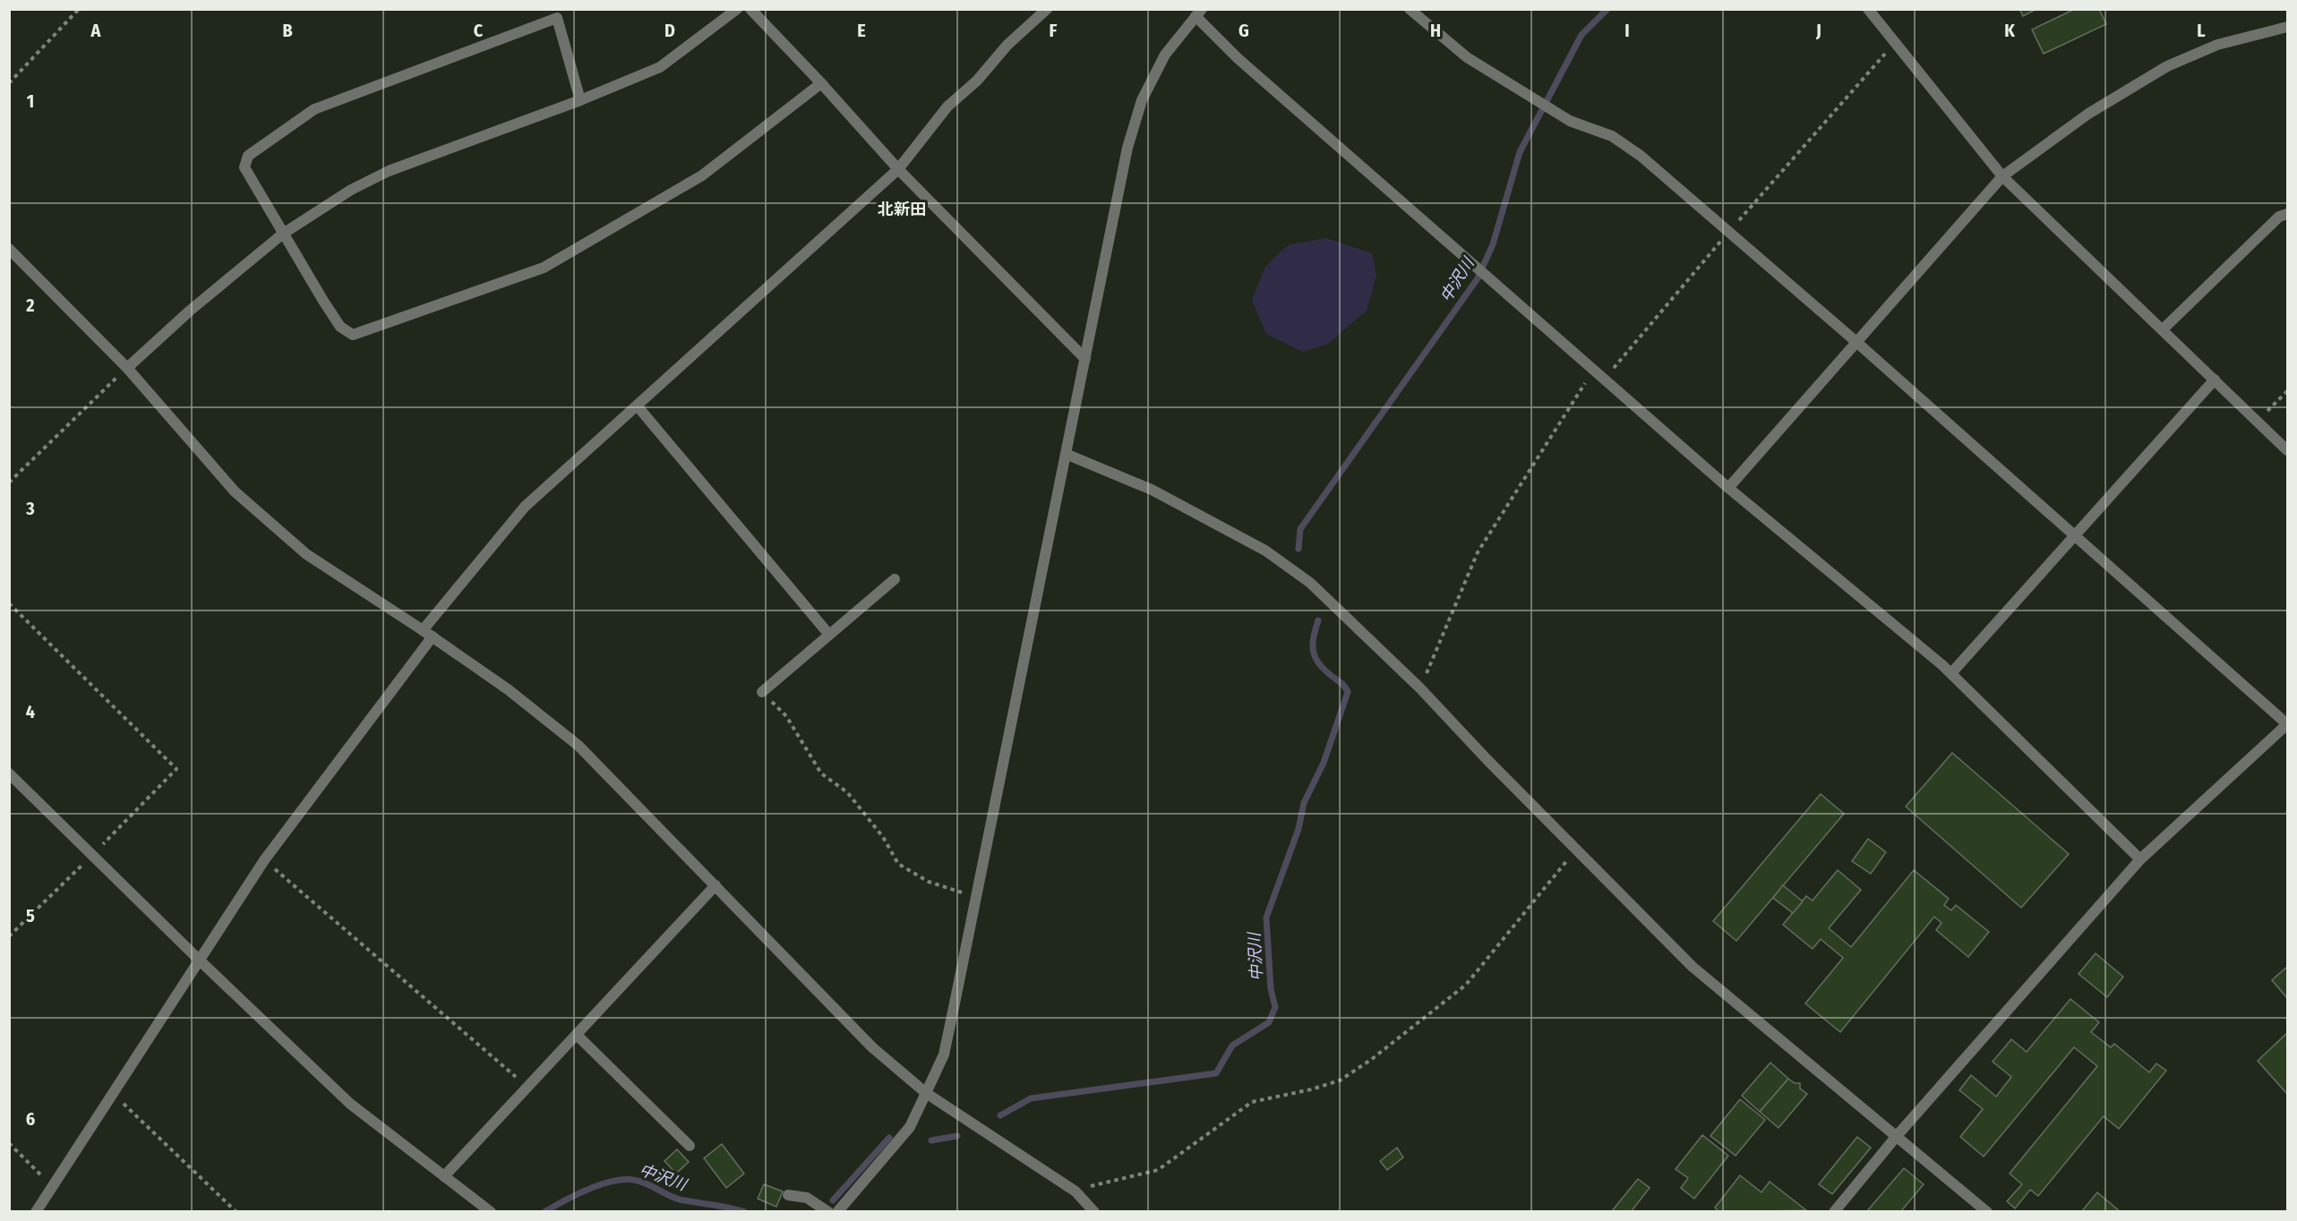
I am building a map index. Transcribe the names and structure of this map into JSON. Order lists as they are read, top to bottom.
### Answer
{
  "districts": ["北新田"],
  "water": ["中沢川"],
  "grid": {
    "columns": [
      "A",
      "B",
      "C",
      "D",
      "E",
      "F",
      "G",
      "H",
      "I",
      "J",
      "K",
      "L"
    ],
    "rows": [
      "1",
      "2",
      "3",
      "4",
      "5",
      "6"
    ]
  }
}
